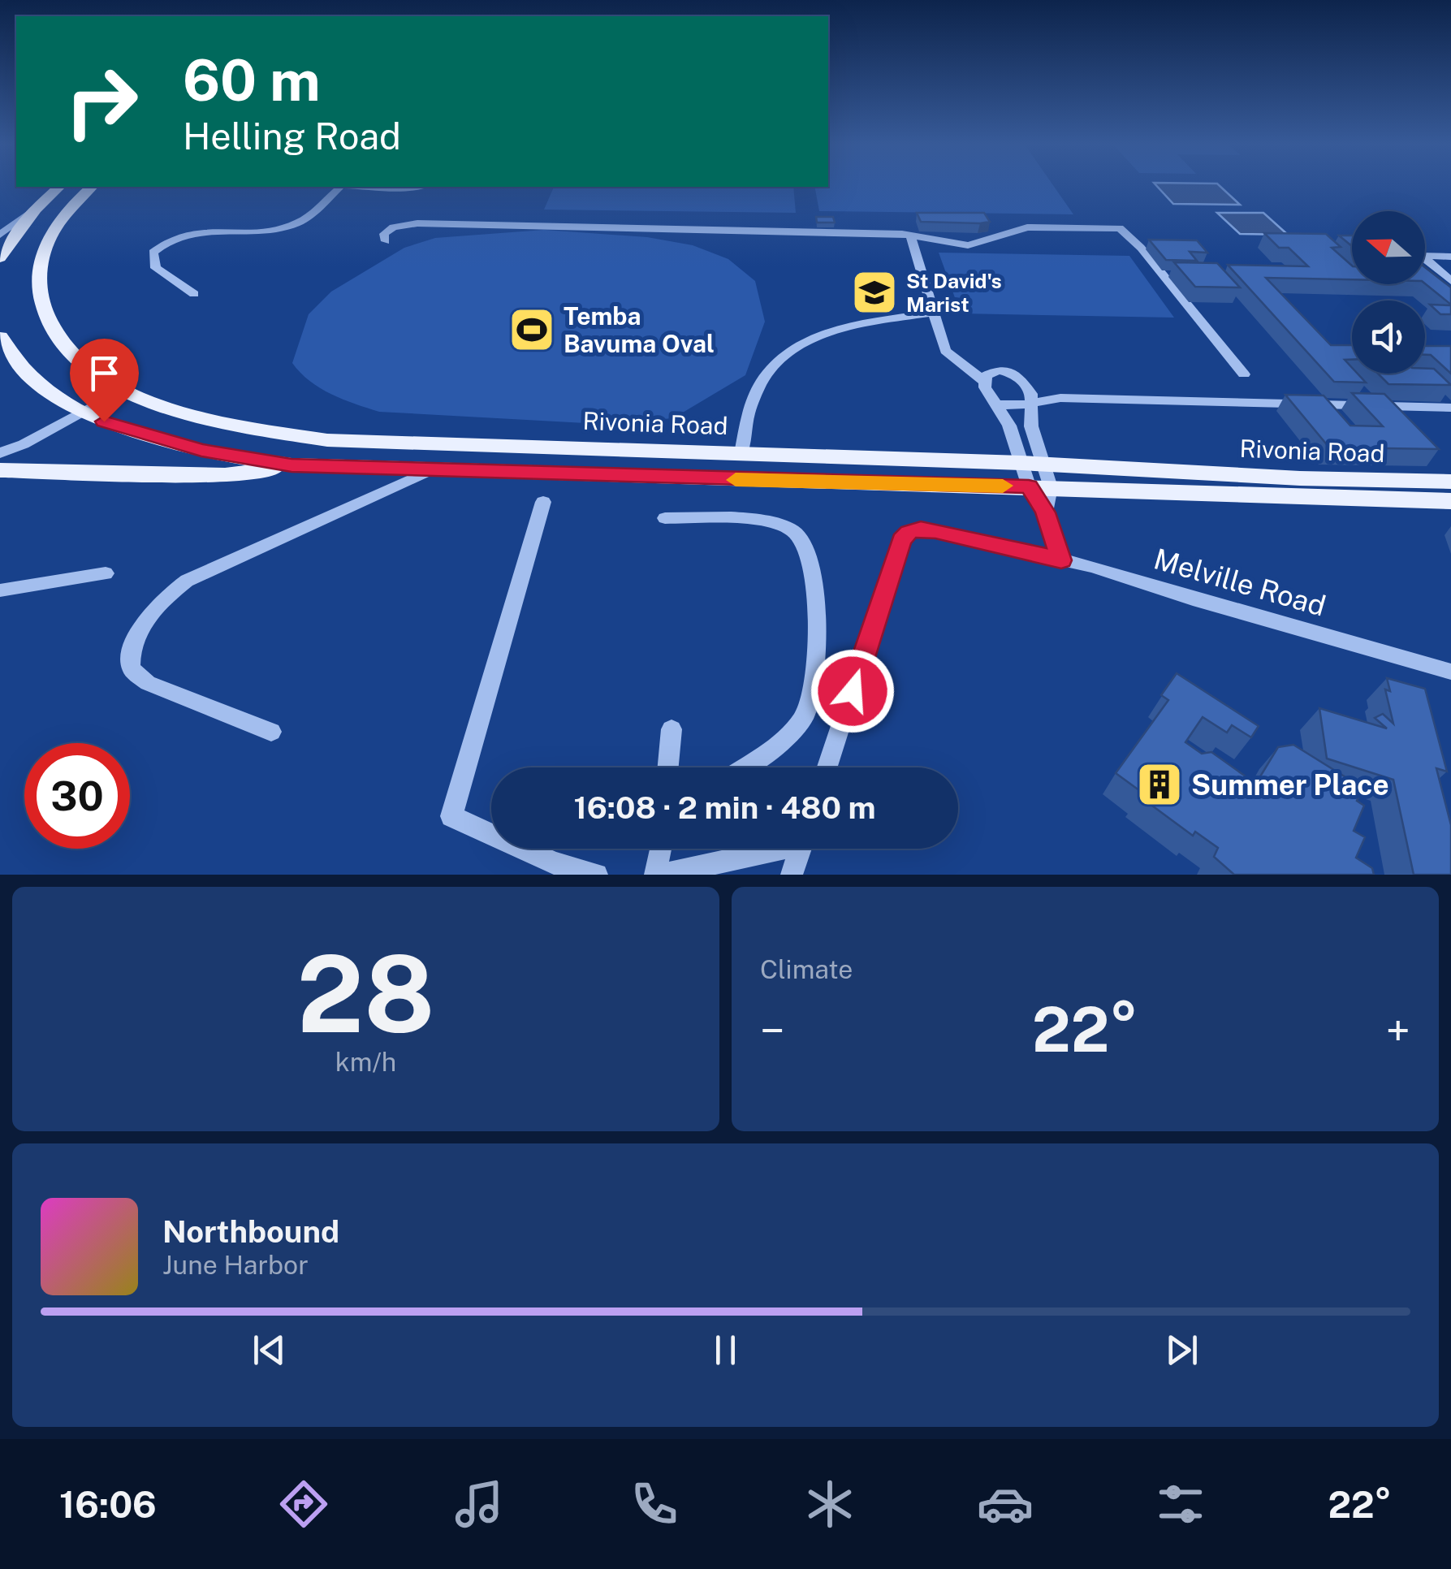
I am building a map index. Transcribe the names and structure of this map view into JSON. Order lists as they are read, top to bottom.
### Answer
{
  "streets": {
    "main road": ["Rivonia Road"],
    "street": ["Melville Road"]
  },
  "places": {
    "school or university": ["St David's Marist"],
    "sports": ["Temba Bavuma Oval"],
    "building": ["Summer Place"]
  },
  "north": "left",
  "page": {
    "turn": ["60 m", "Helling Road"],
    "limit": "30",
    "trip": "16:08 · 2 min · 480 m",
    "tile": [
      ["28", "km/h"],
      "Climate"
    ],
    "heat": ["−", "22°", "+"],
    "song": ["Northbound", "June Harbor"],
    "tabs": ["16:06", "22°"]
  }
}
